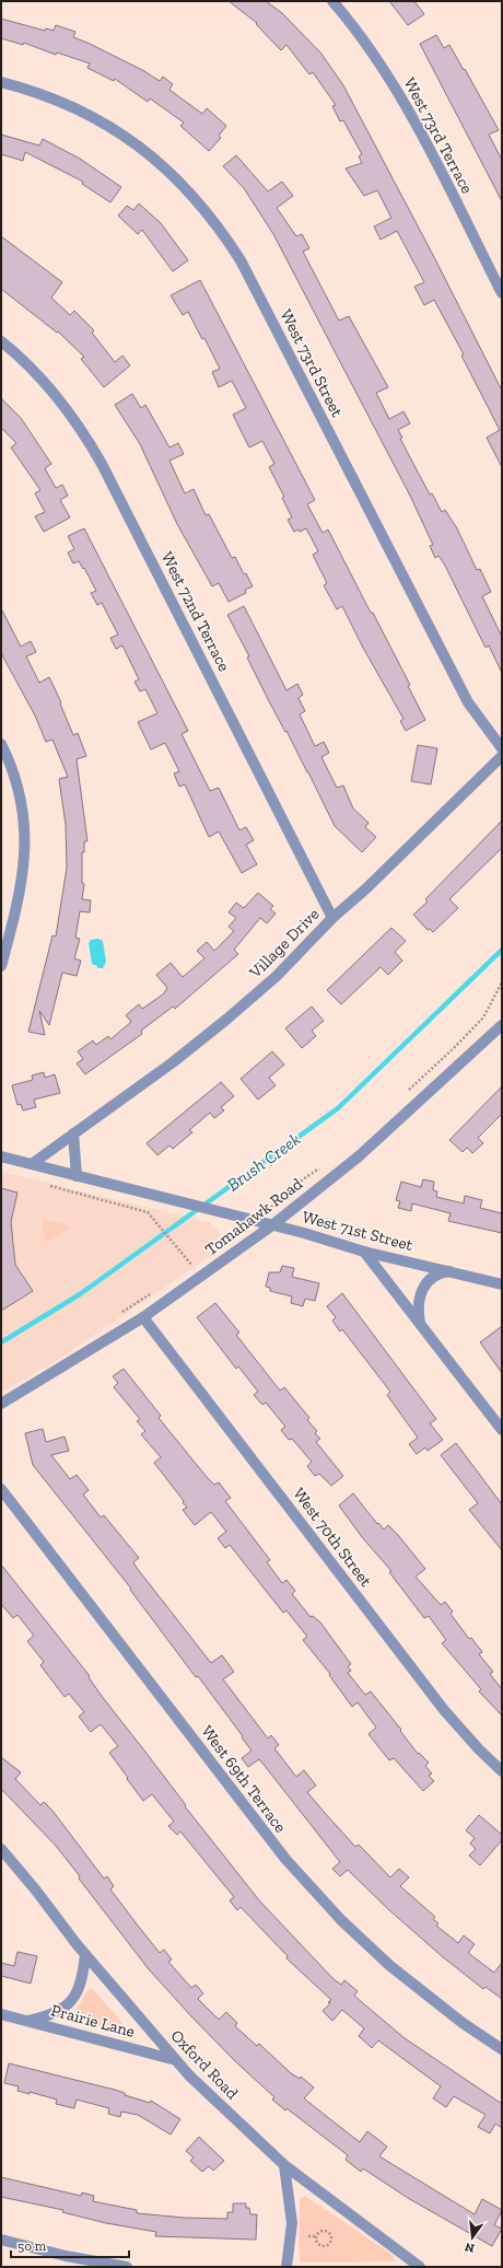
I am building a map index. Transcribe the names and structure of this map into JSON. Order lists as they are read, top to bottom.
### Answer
{
  "streets": {
    "street": [
      "West 73rd Terrace",
      "West 73rd Street",
      "West 72nd Terrace",
      "Village Drive",
      "Tomahawk Road",
      "West 71st Street",
      "West 70th Street",
      "West 69th Terrace",
      "Prairie Lane",
      "Oxford Road"
    ]
  },
  "crossings": [
    ["West 72nd Terrace", "Village Drive"],
    ["Village Drive", "West 71st Street"],
    ["Tomahawk Road", "West 71st Street"],
    ["Tomahawk Road", "West 70th Street"],
    ["Prairie Lane", "Oxford Road"]
  ],
  "water": ["Brush Creek"],
  "scale_bar": "50 m",
  "north": "bottom"
}
